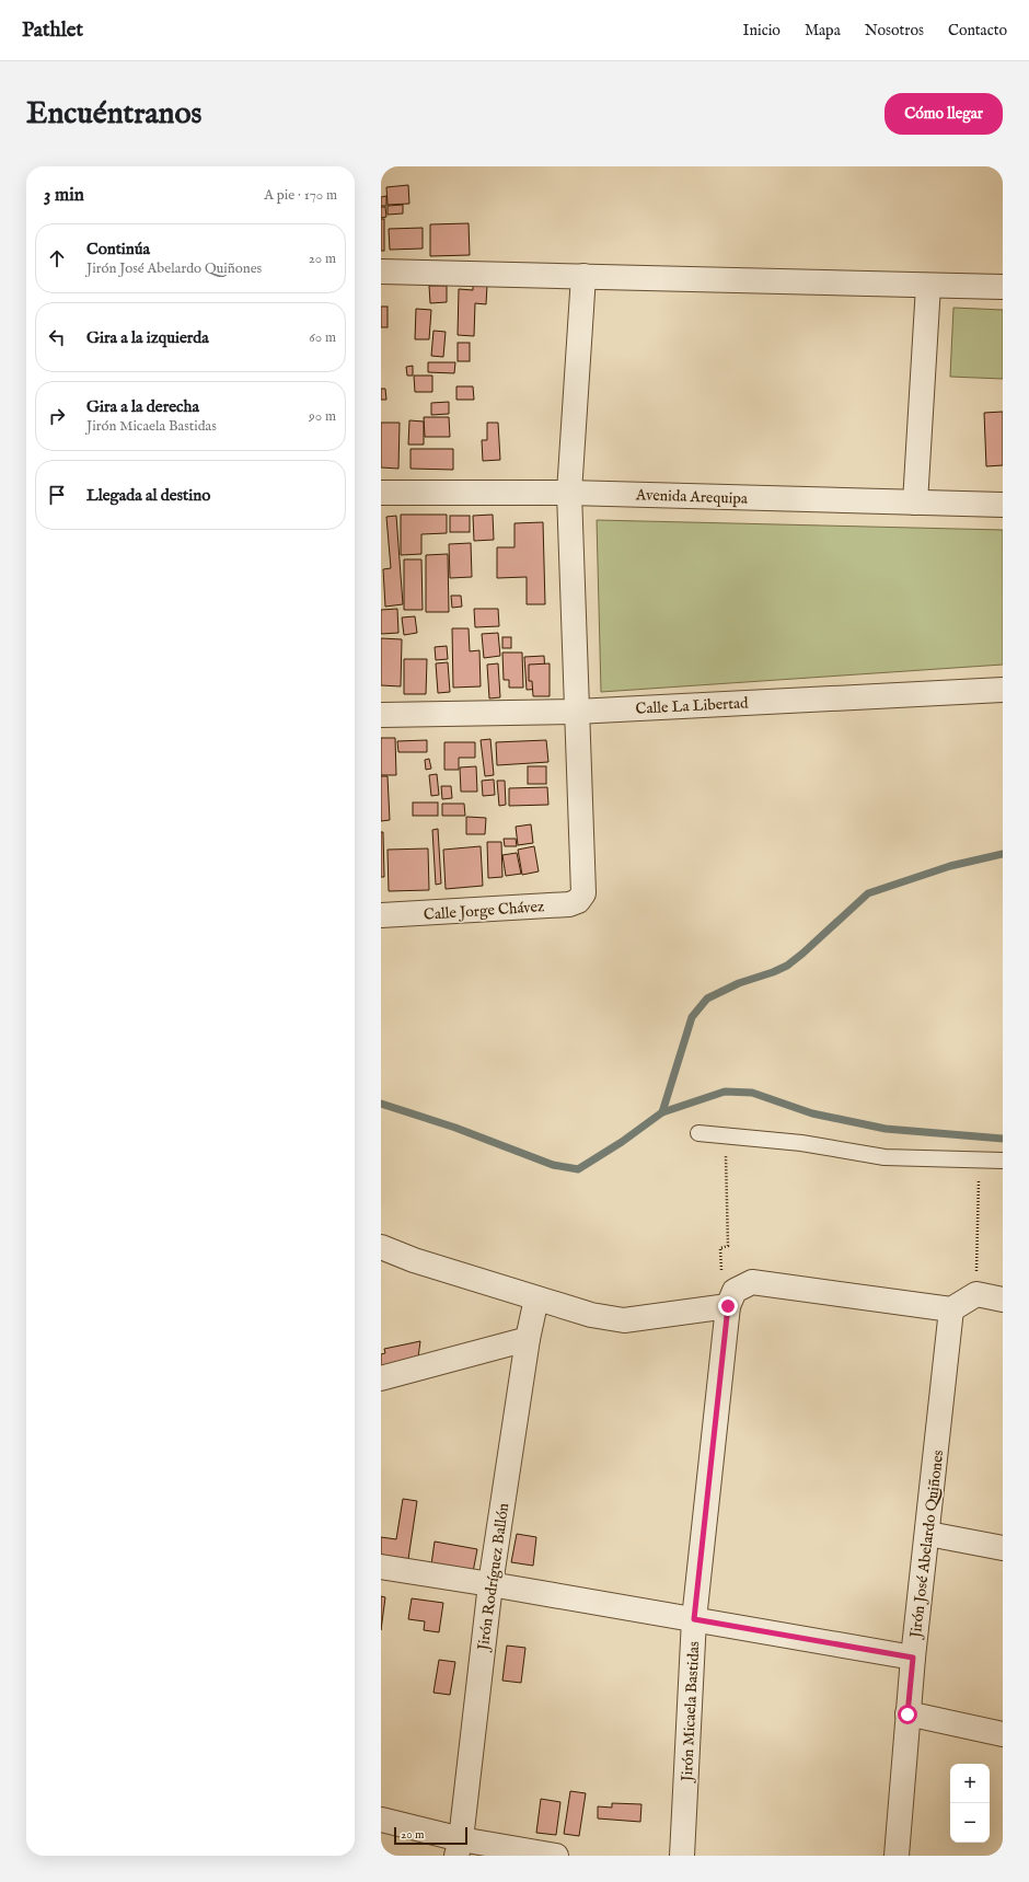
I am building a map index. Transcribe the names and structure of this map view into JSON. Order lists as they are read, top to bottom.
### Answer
{
  "streets": {
    "street": [
      "Avenida Arequipa",
      "Calle La Libertad",
      "Calle Jorge Chávez",
      "Jirón José Abelardo Quiñones",
      "Jirón Rodríguez Ballón",
      "Jirón Micaela Bastidas"
    ]
  },
  "crossings": [
    ["Calle La Libertad", "Calle Jorge Chávez"]
  ],
  "scale_bar": "20 m",
  "page": {
    "header": "Pathlet",
    "nav": [
      "Inicio",
      "Mapa",
      "Nosotros",
      "Contacto"
    ],
    "buttons": "Cómo llegar",
    "title": "Encuéntranos",
    "heading": ["3 min", "A pie · 170 m"],
    "list": [
      ["Continúa", "Jirón José Abelardo Quiñones", "20 m"],
      ["Gira a la izquierda", "60 m"],
      ["Gira a la derecha", "Jirón Micaela Bastidas", "90 m"],
      "Llegada al destino"
    ],
    "map_buttons": ["+", "−"],
    "scale": "20 m"
  }
}
